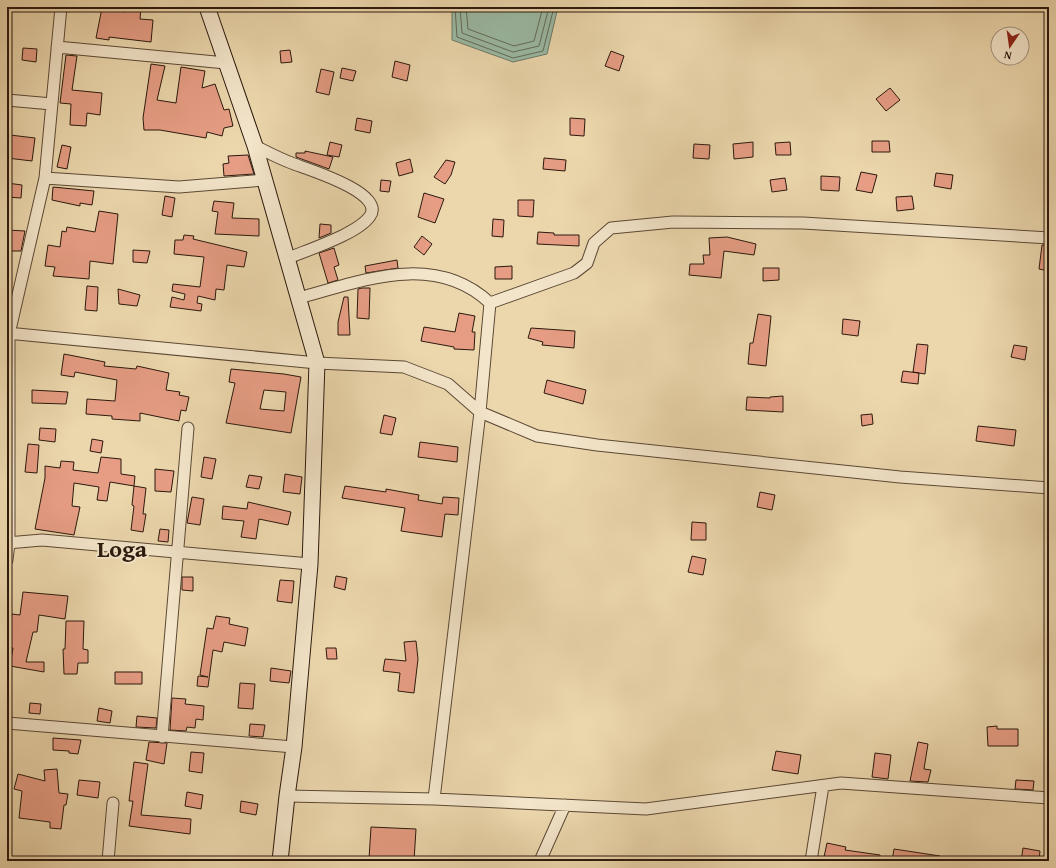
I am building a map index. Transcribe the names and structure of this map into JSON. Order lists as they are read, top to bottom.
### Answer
{
  "districts": ["Loga"],
  "north": "bottom"
}
